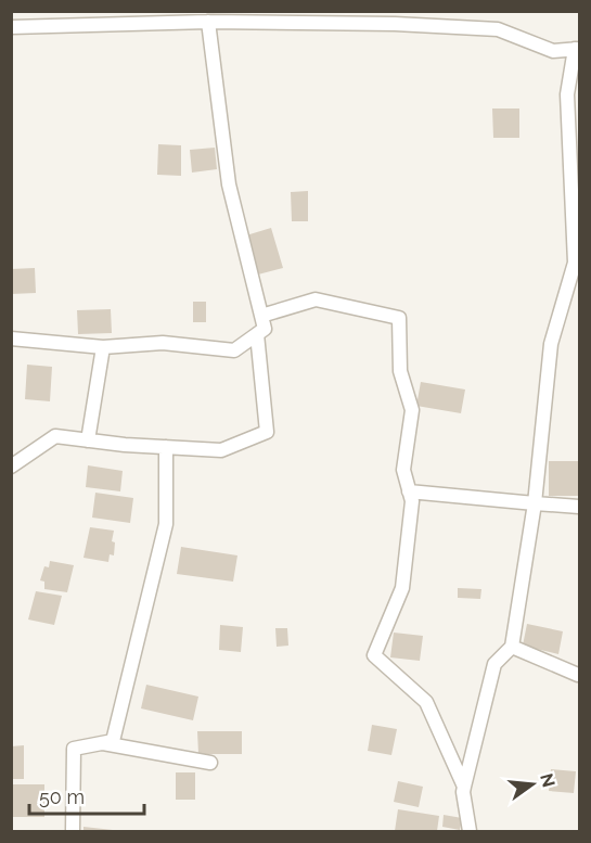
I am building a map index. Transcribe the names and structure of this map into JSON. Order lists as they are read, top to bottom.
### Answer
{
  "scale_bar": "50 m",
  "north": "right"
}
